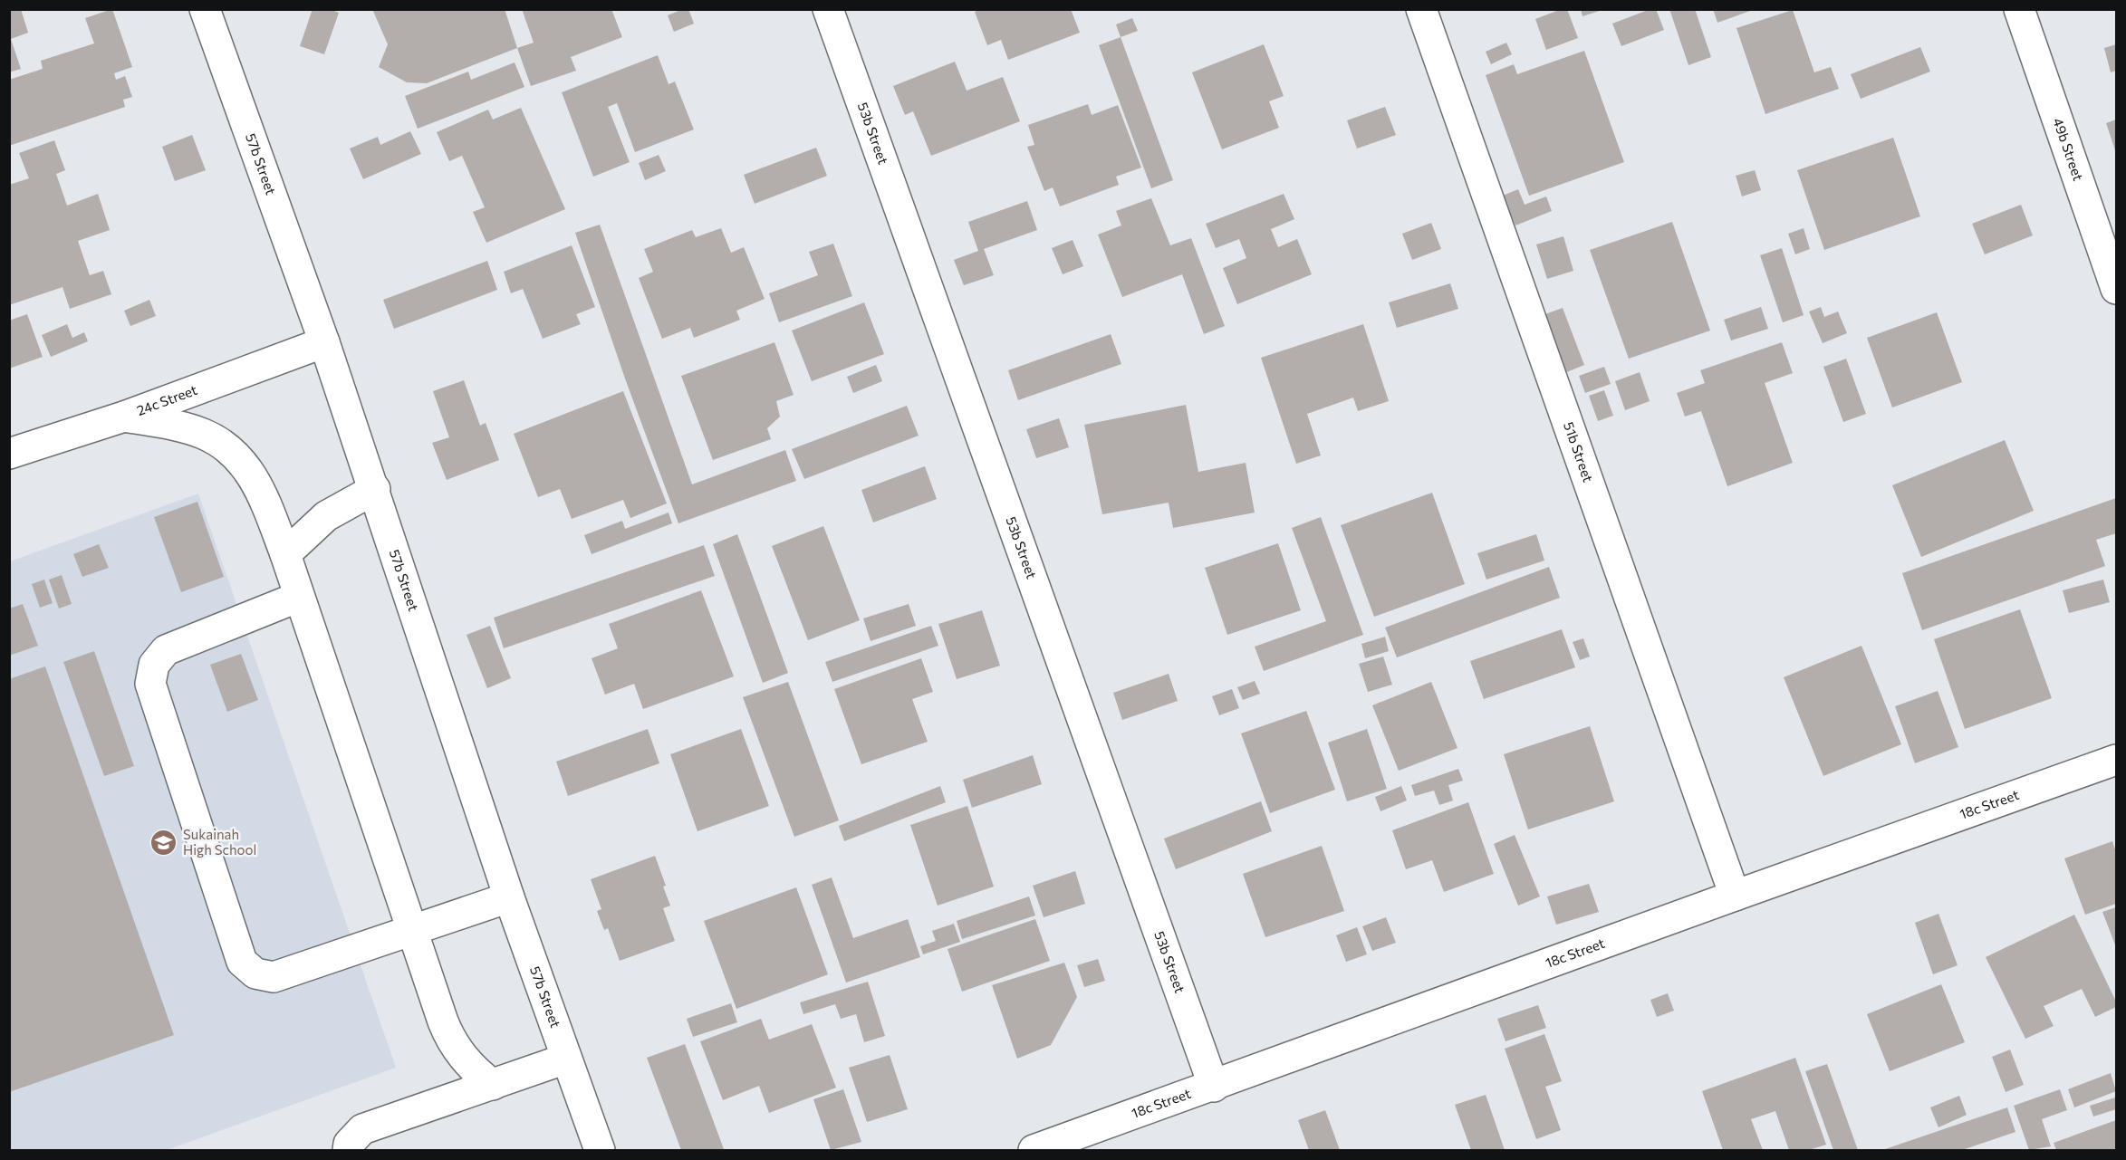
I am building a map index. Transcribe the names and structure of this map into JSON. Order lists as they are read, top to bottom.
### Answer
{
  "streets": {
    "street": [
      "53b Street",
      "49b Street",
      "57b Street",
      "24c Street",
      "51b Street",
      "18c Street"
    ]
  },
  "crossings": [
    ["53b Street", "18c Street"],
    ["57b Street", "24c Street"],
    ["51b Street", "18c Street"]
  ],
  "places": {
    "school or university": ["Sukainah High School"]
  }
}
